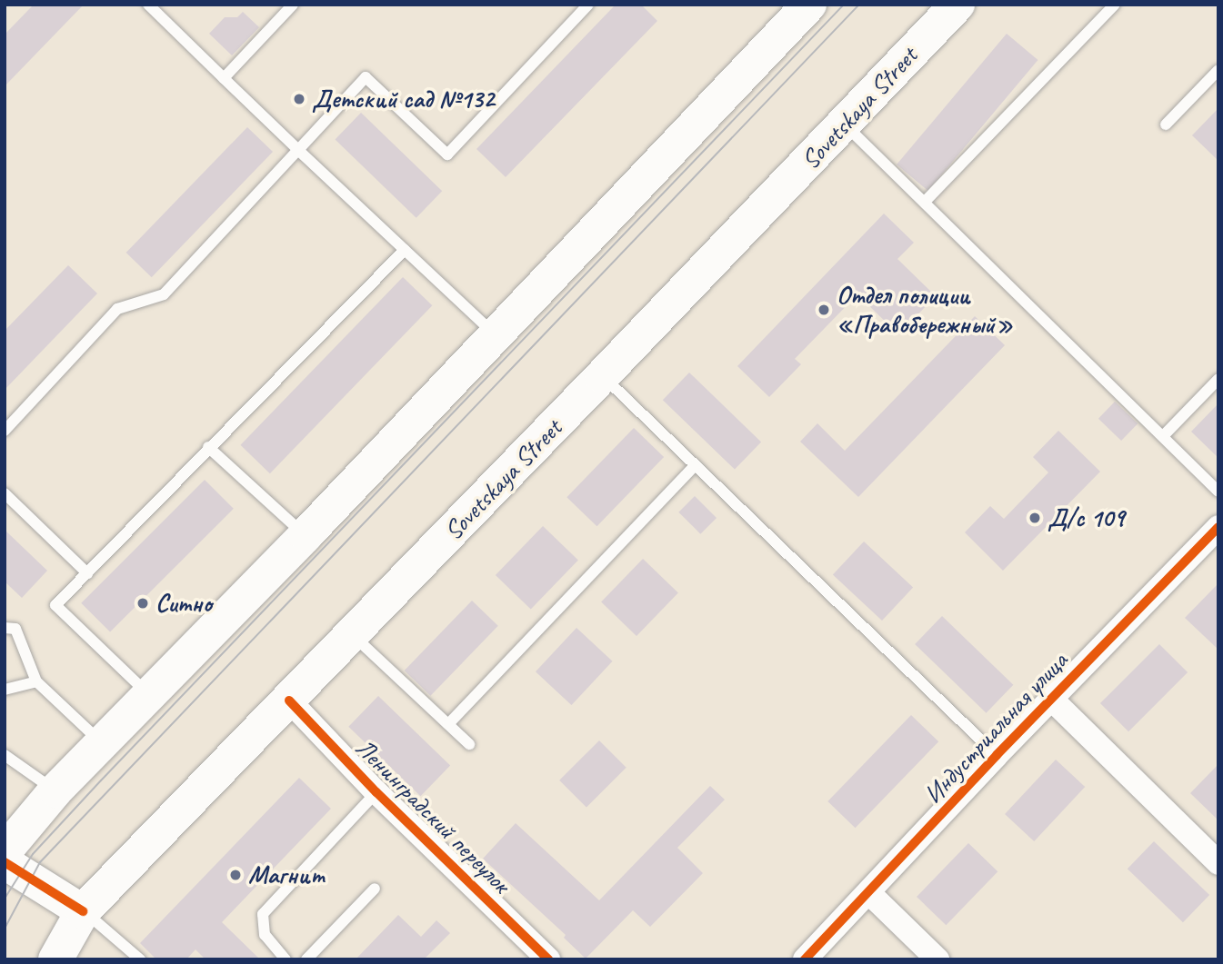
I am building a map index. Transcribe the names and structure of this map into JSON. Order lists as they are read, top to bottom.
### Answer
{
  "streets": {
    "main road": ["Sovetskaya Street"],
    "street": ["Индустриальная улица", "Ленинградский переулок"]
  },
  "crossings": [
    ["Sovetskaya Street", "Ленинградский переулок"]
  ],
  "places": [
    "Детский сад №132",
    "Отдел полиции «Правобережный»",
    "Д/с 109",
    "Ситно",
    "Магнит"
  ]
}
